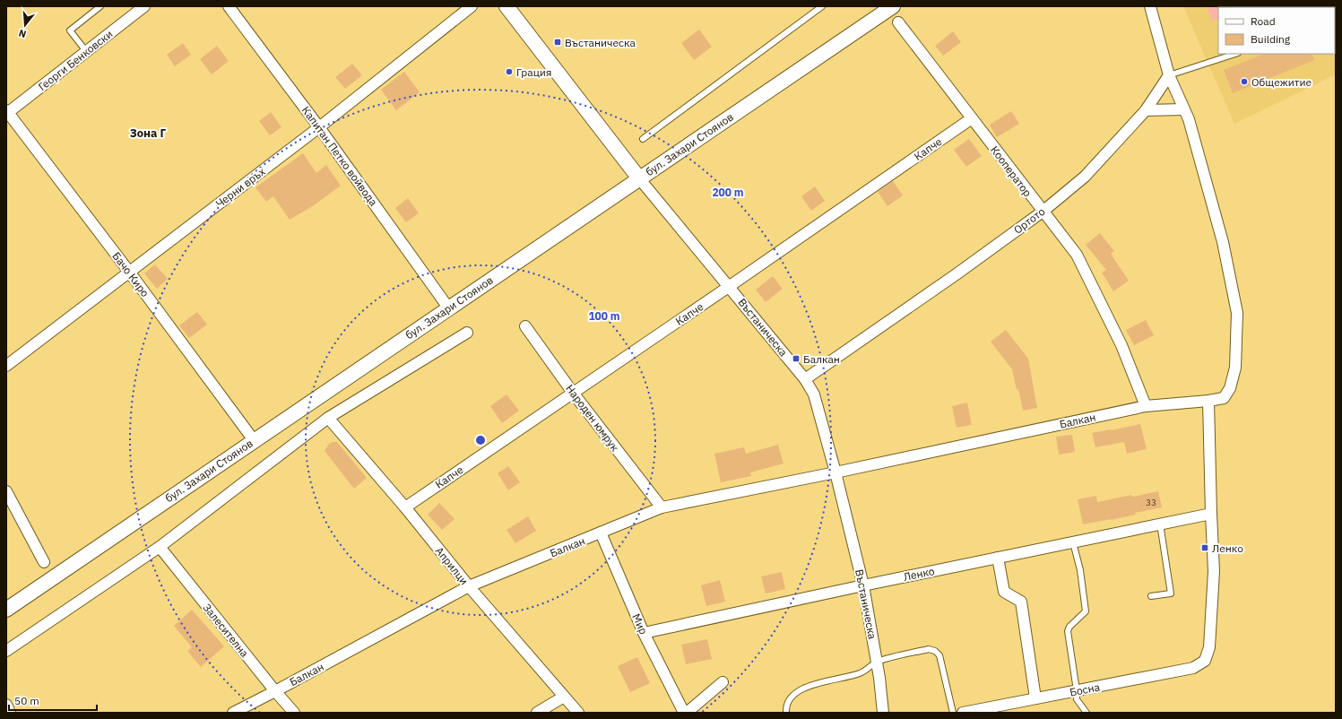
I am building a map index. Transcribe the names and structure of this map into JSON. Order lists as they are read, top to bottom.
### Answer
{
  "streets": {
    "main road": ["бул. Захари Стоянов", "Въстаническа"],
    "street": [
      "Георги Бенковски",
      "Капче",
      "Капитан Петко войвода",
      "Кооператор",
      "Черни връх",
      "Ортото",
      "Бачо Киро",
      "Народен юмрук",
      "Балкан",
      "Априлци",
      "Ленко",
      "Мир",
      "Залесителна",
      "Босна"
    ]
  },
  "crossings": [
    ["Георги Бенковски", "Бачо Киро"],
    ["бул. Захари Стоянов", "Капитан Петко войвода"],
    ["бул. Захари Стоянов", "Бачо Киро"],
    ["бул. Захари Стоянов", "Въстаническа"],
    ["Капче", "Кооператор"],
    ["Капче", "Въстаническа"],
    ["Капче", "Народен юмрук"],
    ["Капче", "Априлци"],
    ["Капитан Петко войвода", "Черни връх"],
    ["Кооператор", "Ортото"],
    ["Кооператор", "Балкан"],
    ["Черни връх", "Бачо Киро"],
    ["Ортото", "Въстаническа"],
    ["Въстаническа", "Балкан"],
    ["Въстаническа", "Ленко"],
    ["Народен юмрук", "Балкан"],
    ["Балкан", "Априлци"],
    ["Балкан", "Мир"],
    ["Балкан", "Залесителна"],
    ["Ленко", "Мир"],
    ["Ленко", "Босна"]
  ],
  "districts": ["Зона Г"],
  "places": {
    "transit": ["Въстаническа", "Балкан", "Ленко"],
    "other": ["Грация", "Общежитие"]
  },
  "house_numbers": ["33"],
  "legend": ["Road", "Building"],
  "scale_bar": "50 m",
  "north": "bottom",
  "rings": ["200 m", "100 m"]
}
